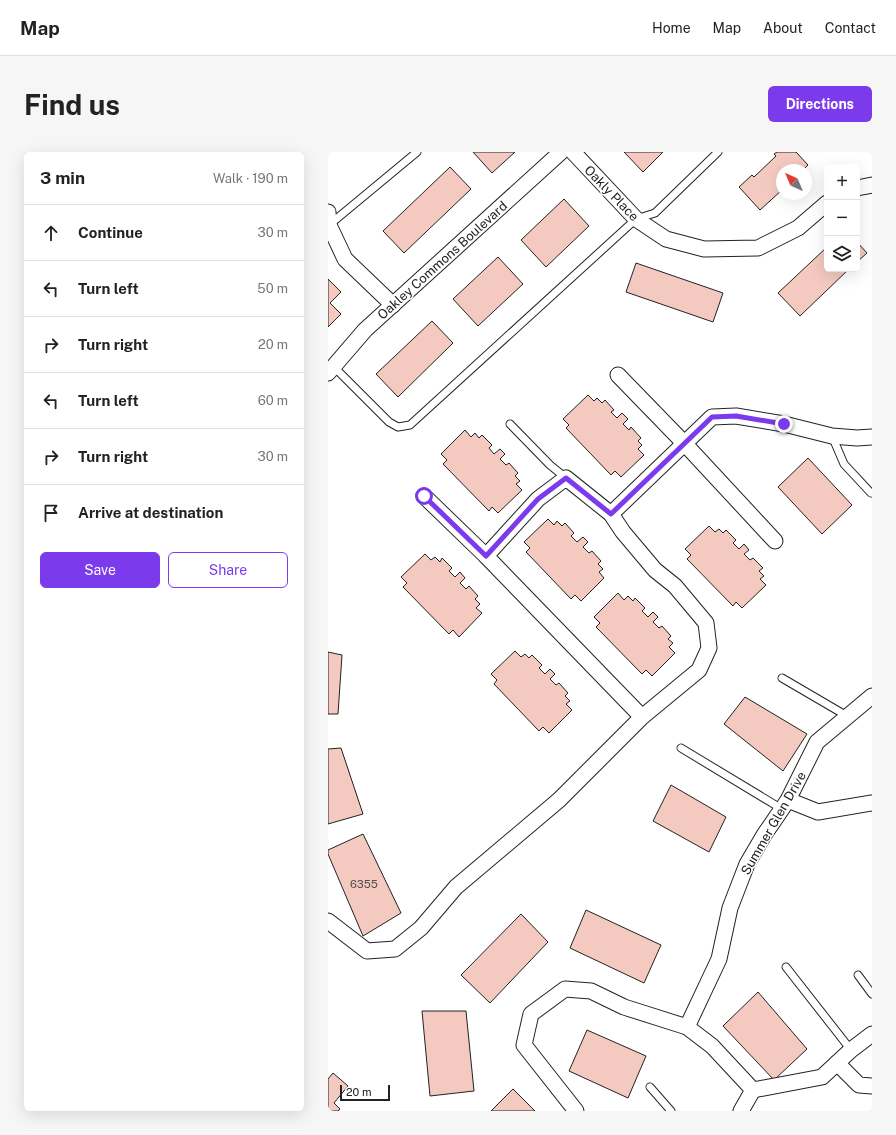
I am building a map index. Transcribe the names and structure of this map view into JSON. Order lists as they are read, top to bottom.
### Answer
{
  "streets": {
    "street": ["Oakly Place", "Oakley Commons Boulevard", "Summer Glen Drive"]
  },
  "house_numbers": ["6355"],
  "scale_bar": "20 m",
  "north": "top left",
  "page": {
    "header": "Map",
    "nav": [
      "Home",
      "Map",
      "About",
      "Contact"
    ],
    "buttons": [
      "Directions",
      ["Save", "Share"]
    ],
    "title": "Find us",
    "heading": ["3 min", "Walk · 190 m"],
    "map_buttons": ["+", "−"],
    "list": [
      ["Continue", "30 m"],
      ["Turn left", "50 m"],
      ["Turn right", "20 m"],
      ["Turn left", "60 m"],
      ["Turn right", "30 m"],
      "Arrive at destination"
    ],
    "scale": "20 m"
  }
}
